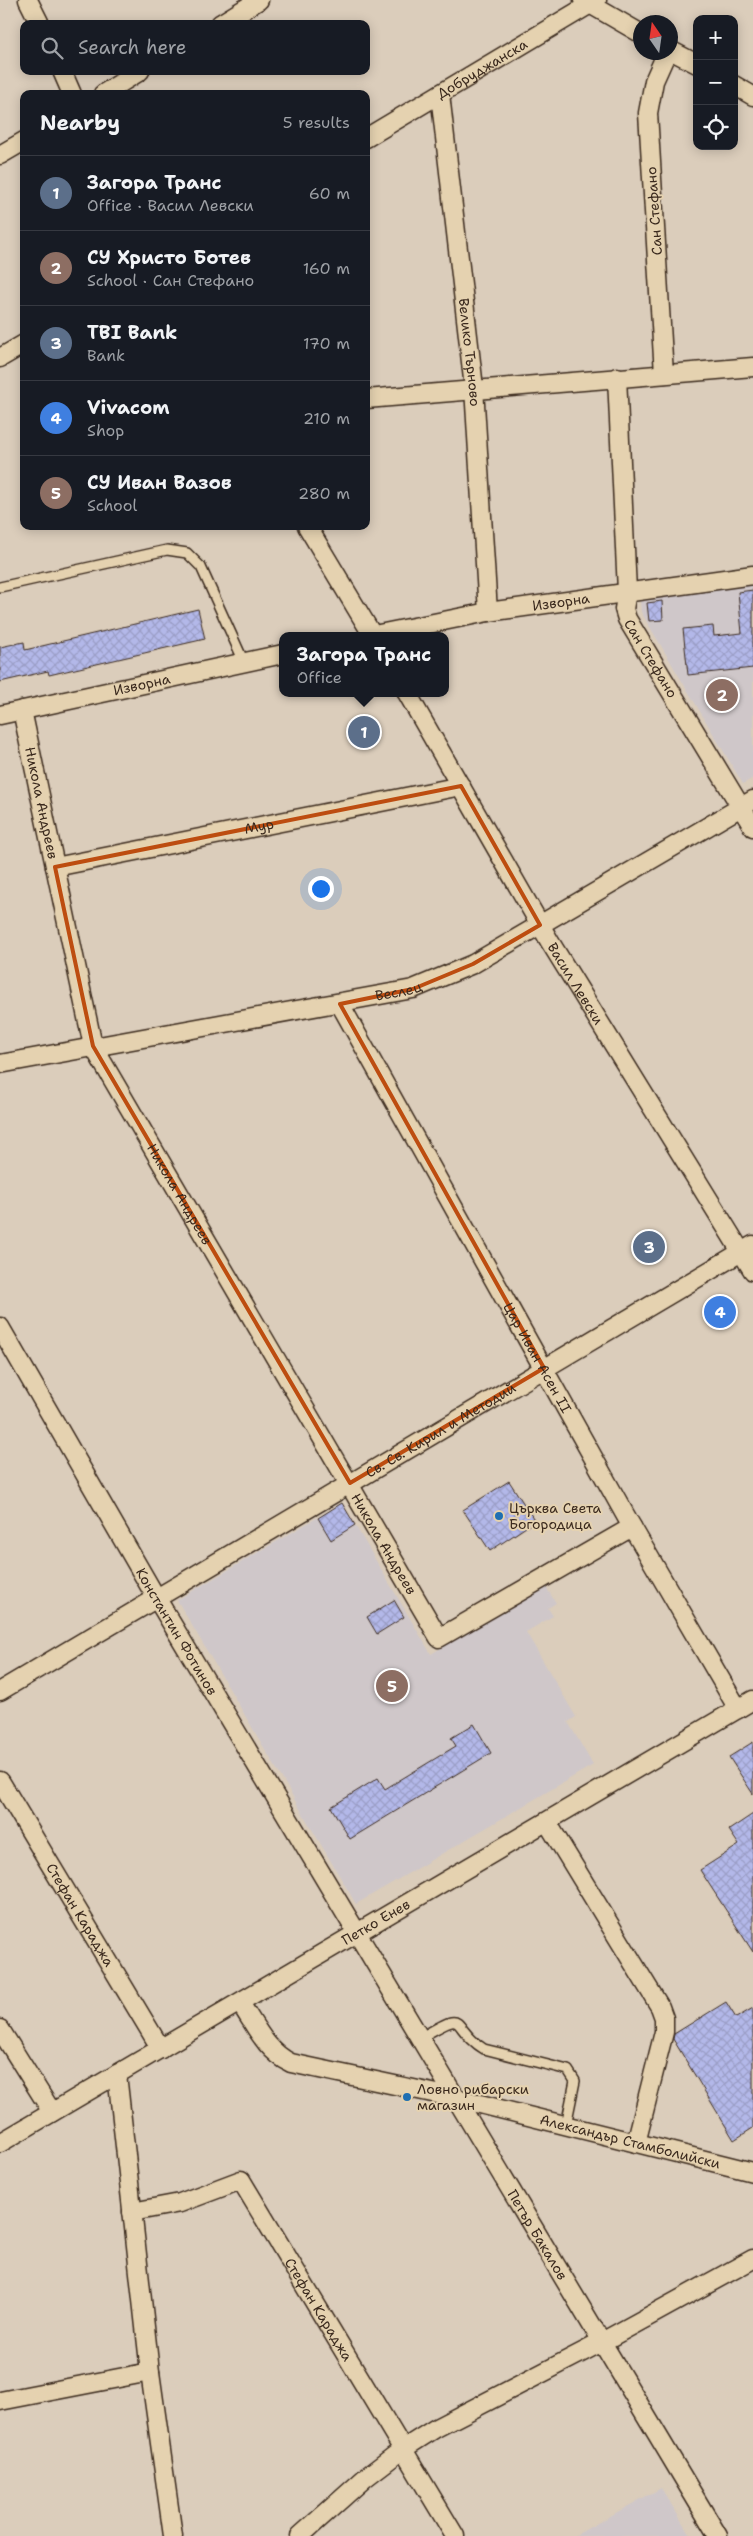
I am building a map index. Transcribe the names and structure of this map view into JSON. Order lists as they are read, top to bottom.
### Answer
{
  "streets": {
    "street": [
      "Добруджанска",
      "Сан Стефано",
      "Велико Търново",
      "Изворна",
      "Никола Андреев",
      "Мур",
      "Васил Левски",
      "Веслец",
      "Цар Иван Асен II",
      "Св. Св. Кирил и Методий",
      "Константин Фотинов",
      "Стефан Караджа",
      "Петко Енев",
      "Александър Стамболийски",
      "Петър Бакалов"
    ]
  },
  "crossings": [
    ["Добруджанска", "Велико Търново"],
    ["Сан Стефано", "Изворна"],
    ["Сан Стефано", "Веслец"],
    ["Велико Търново", "Изворна"],
    ["Изворна", "Никола Андреев"],
    ["Никола Андреев", "Мур"],
    ["Никола Андреев", "Веслец"],
    ["Никола Андреев", "Цар Иван Асен II"],
    ["Никола Андреев", "Св. Св. Кирил и Методий"],
    ["Мур", "Васил Левски"],
    ["Васил Левски", "Веслец"],
    ["Васил Левски", "Св. Св. Кирил и Методий"],
    ["Веслец", "Цар Иван Асен II"],
    ["Цар Иван Асен II", "Св. Св. Кирил и Методий"],
    ["Цар Иван Асен II", "Петко Енев"],
    ["Св. Св. Кирил и Методий", "Константин Фотинов"],
    ["Константин Фотинов", "Петко Енев"],
    ["Константин Фотинов", "Петър Бакалов"],
    ["Стефан Караджа", "Петко Енев"],
    ["Петко Енев", "Александър Стамболийски"],
    ["Петко Енев", "Петър Бакалов"],
    ["Александър Стамболийски", "Петър Бакалов"]
  ],
  "places": ["Църква Света Богородица", "Ловно рибарски магазин"],
  "north": "top",
  "page": {
    "map_buttons": ["+", "−"],
    "search": "Search here",
    "heading": ["Nearby", "5 results"],
    "list": [
      {
        "mark": "1",
        "name": "Загора Транс",
        "note": "Office · Васил Левски",
        "value": "60 m"
      },
      {
        "mark": "2",
        "name": "СУ Христо Ботев",
        "note": "School · Сан Стефано",
        "value": "160 m"
      },
      {
        "mark": "3",
        "name": "TBI Bank",
        "note": "Bank",
        "value": "170 m"
      },
      {
        "mark": "4",
        "name": "Vivacom",
        "note": "Shop",
        "value": "210 m"
      },
      {
        "mark": "5",
        "name": "СУ Иван Вазов",
        "note": "School",
        "value": "280 m"
      }
    ],
    "popup": ["Загора Транс", "Office"],
    "pins": [
      "2",
      "1",
      "3",
      "4",
      "5"
    ]
  }
}
